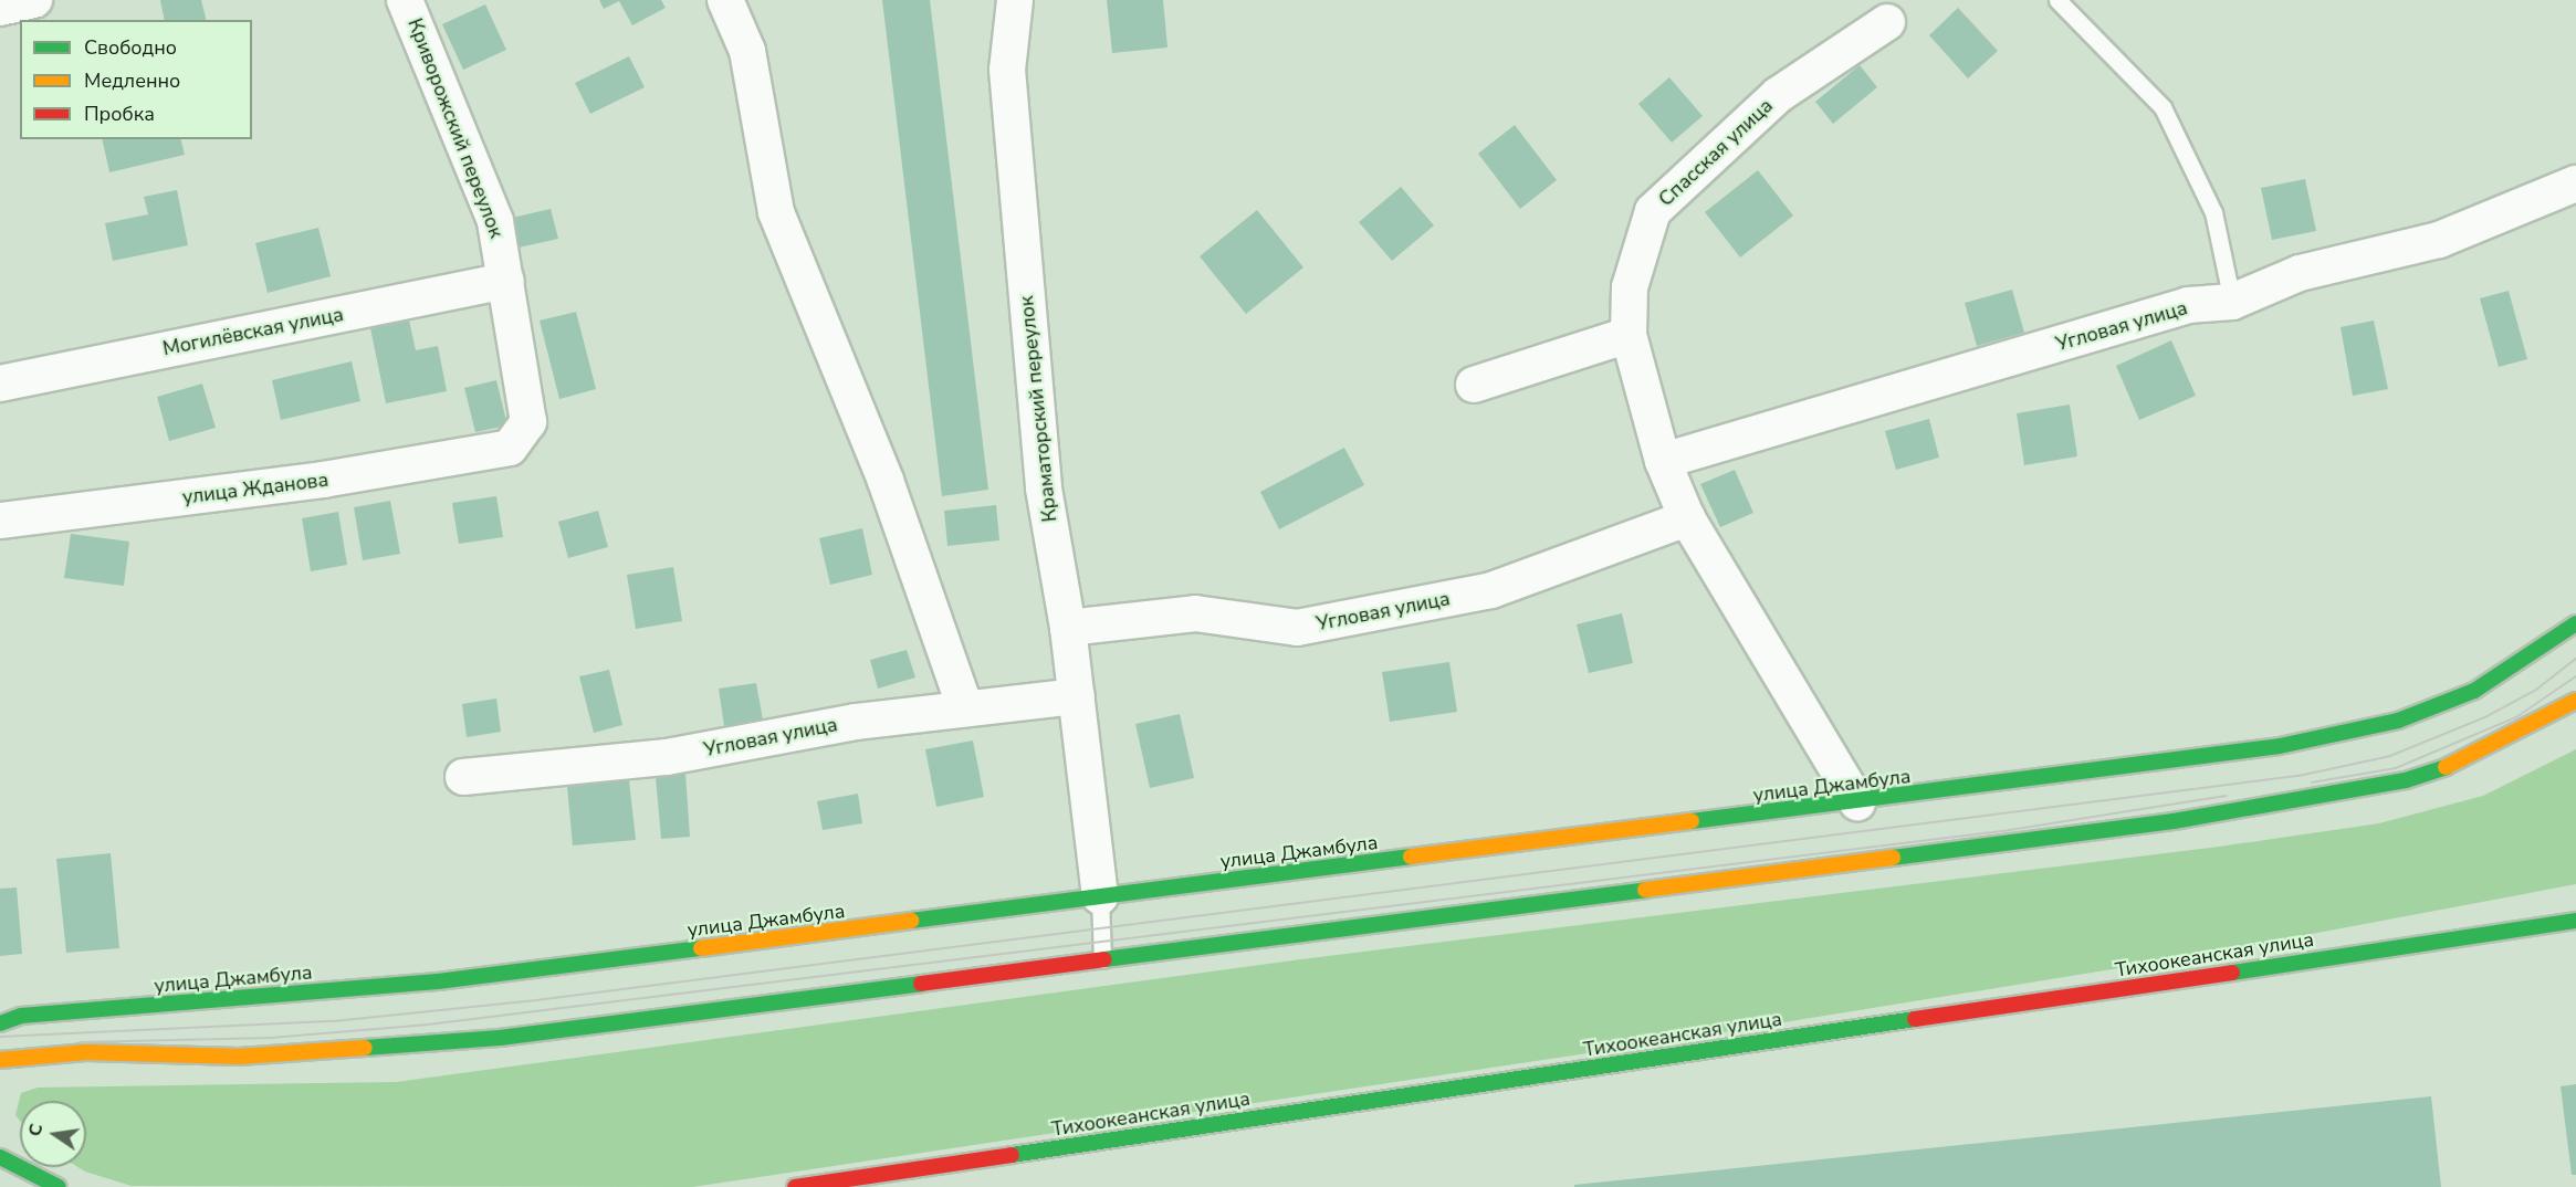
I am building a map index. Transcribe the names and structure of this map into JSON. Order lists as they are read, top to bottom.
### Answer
{
  "streets": {
    "street": [
      "Криворожский переулок",
      "Спасская улица",
      "Угловая улица",
      "Могилёвская улица",
      "Краматорский переулок",
      "улица Жданова",
      "улица Джамбула",
      "Тихоокеанская улица"
    ]
  },
  "crossings": [
    ["Криворожский переулок", "Могилёвская улица"],
    ["Криворожский переулок", "улица Жданова"],
    ["Спасская улица", "Угловая улица"],
    ["Спасская улица", "улица Джамбула"],
    ["Угловая улица", "Краматорский переулок"],
    ["Краматорский переулок", "улица Джамбула"]
  ],
  "legend": ["Свободно", "Медленно", "Пробка"],
  "north": "left"
}
